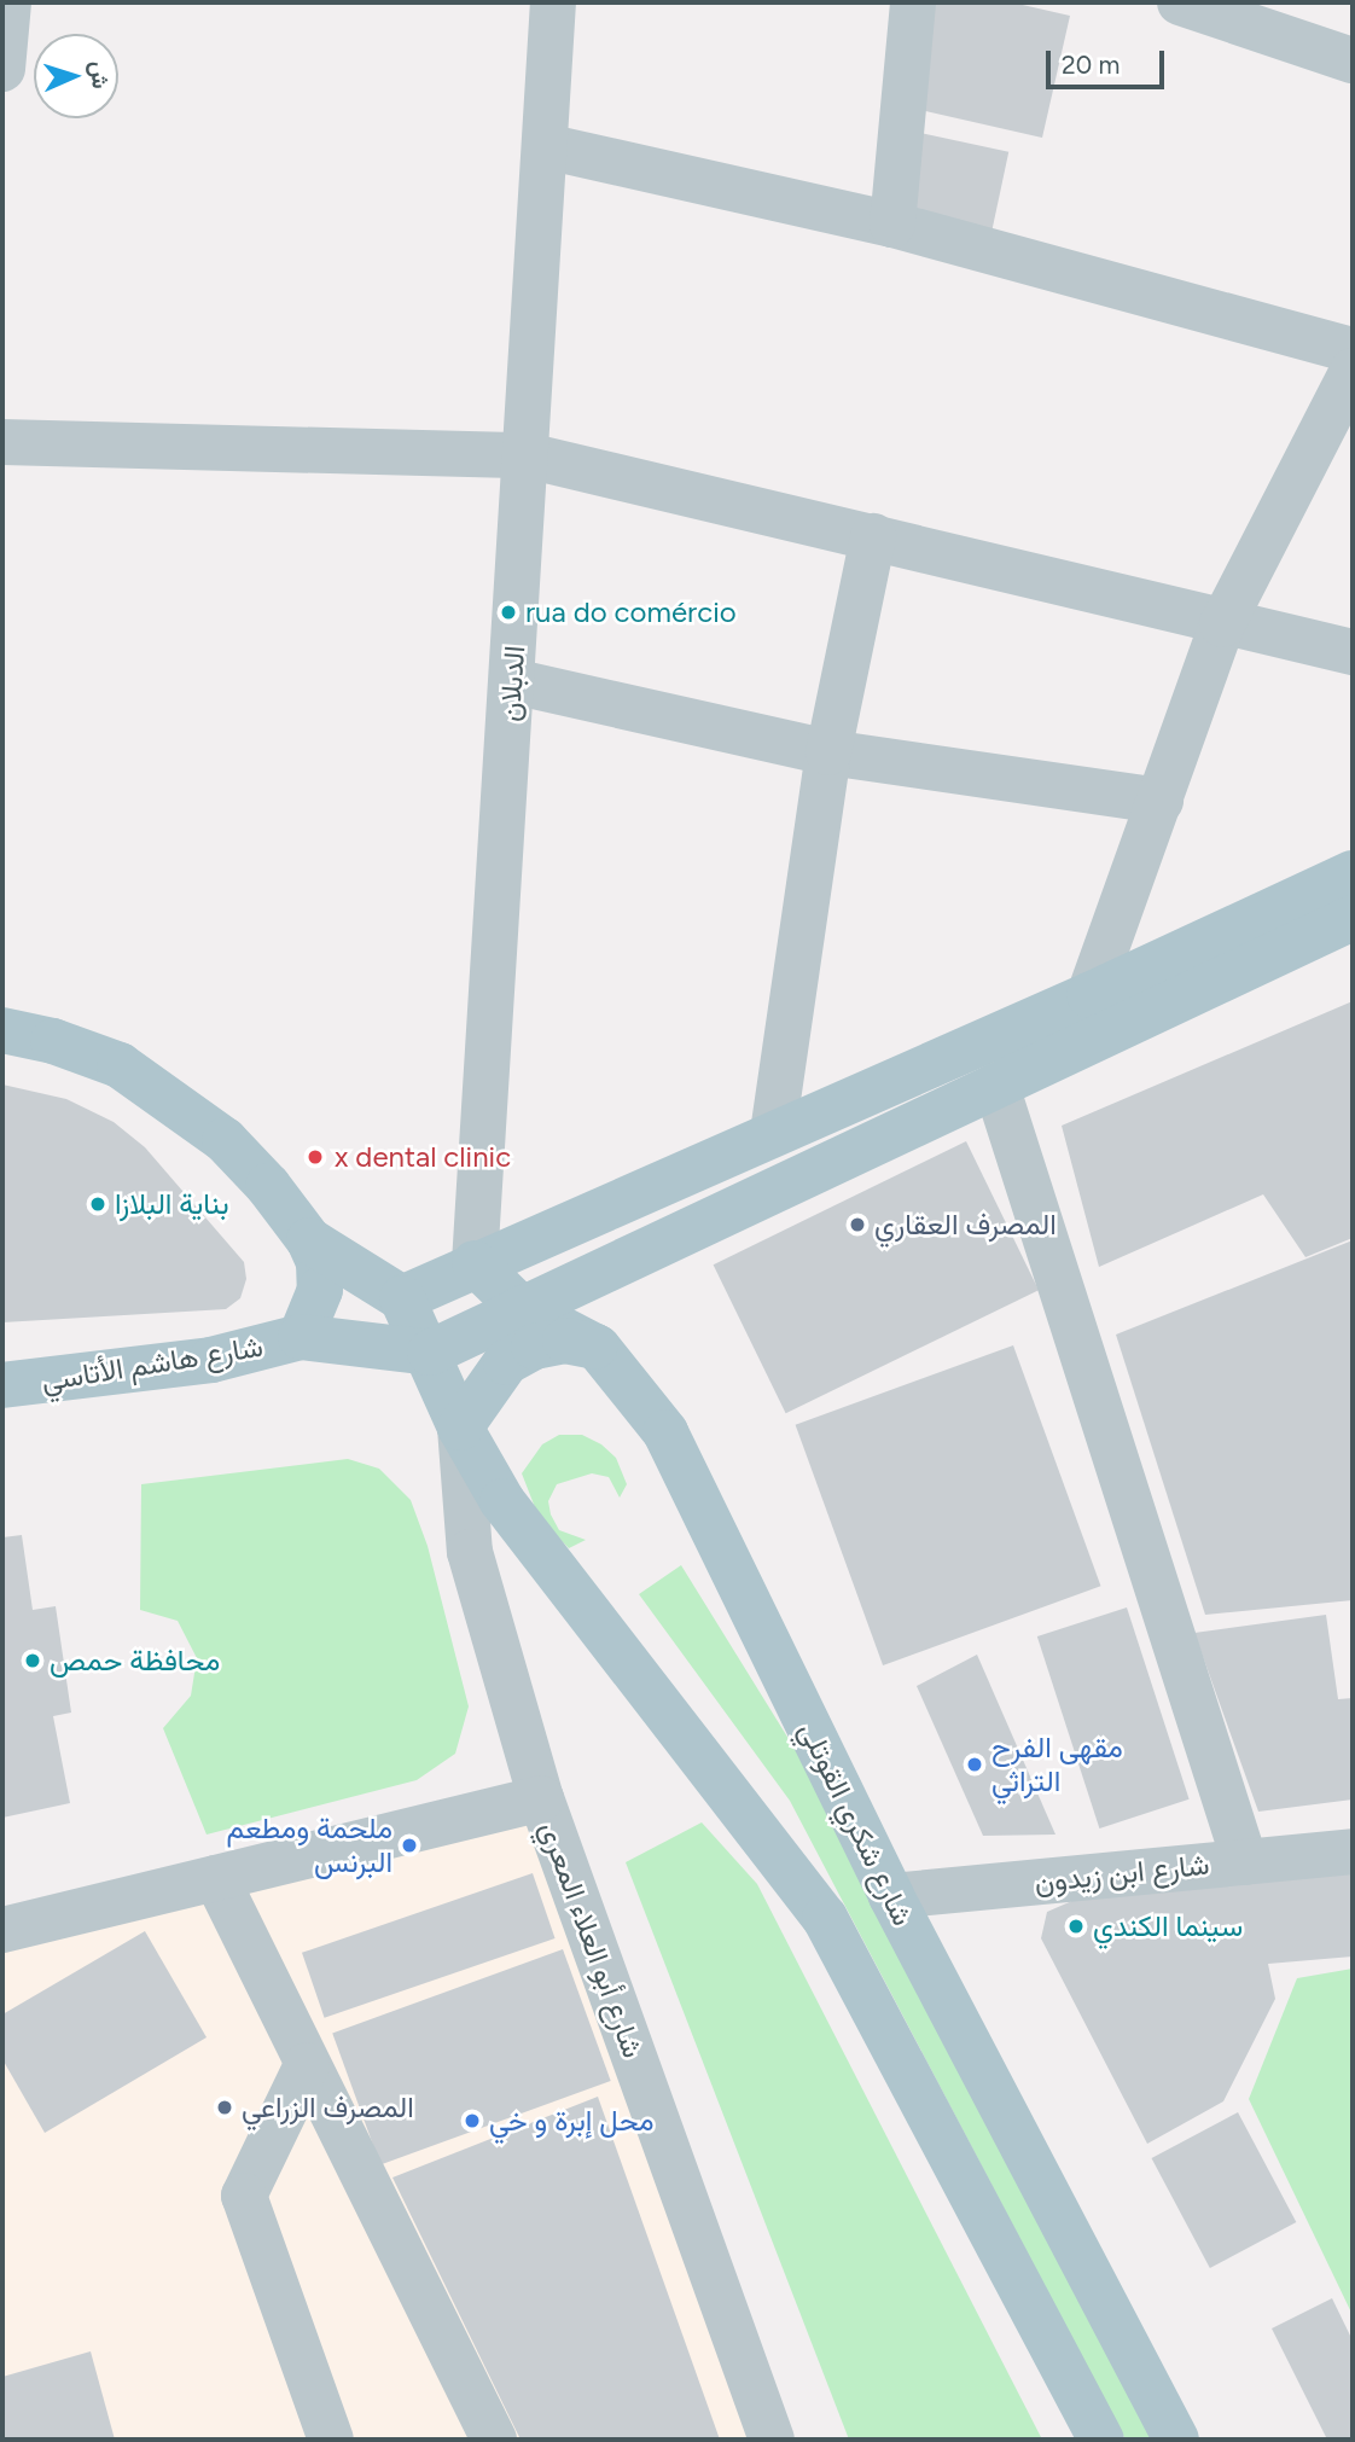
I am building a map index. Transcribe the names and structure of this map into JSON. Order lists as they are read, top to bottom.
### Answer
{
  "streets": {
    "main road": ["شارع هاشم الأتاسي", "شارع شكري القوتلي"],
    "street": ["الدبلان", "شارع ابن زيدون", "شارع أبو العلاء المعري"]
  },
  "crossings": [
    ["الدبلان", "شارع شكري القوتلي"],
    ["شارع شكري القوتلي", "شارع ابن زيدون"]
  ],
  "places": [
    "rua do comércio",
    "x dental clinic",
    "بناية البلازا",
    "المصرف العقاري",
    "محافظة حمص",
    "مقهى الفرح التراثي",
    "ملحمة ومطعم البرنس",
    "سينما الكندي",
    "المصرف الزراعي",
    "محل إبرة و خي"
  ],
  "scale_bar": "20 m",
  "north": "right"
}
